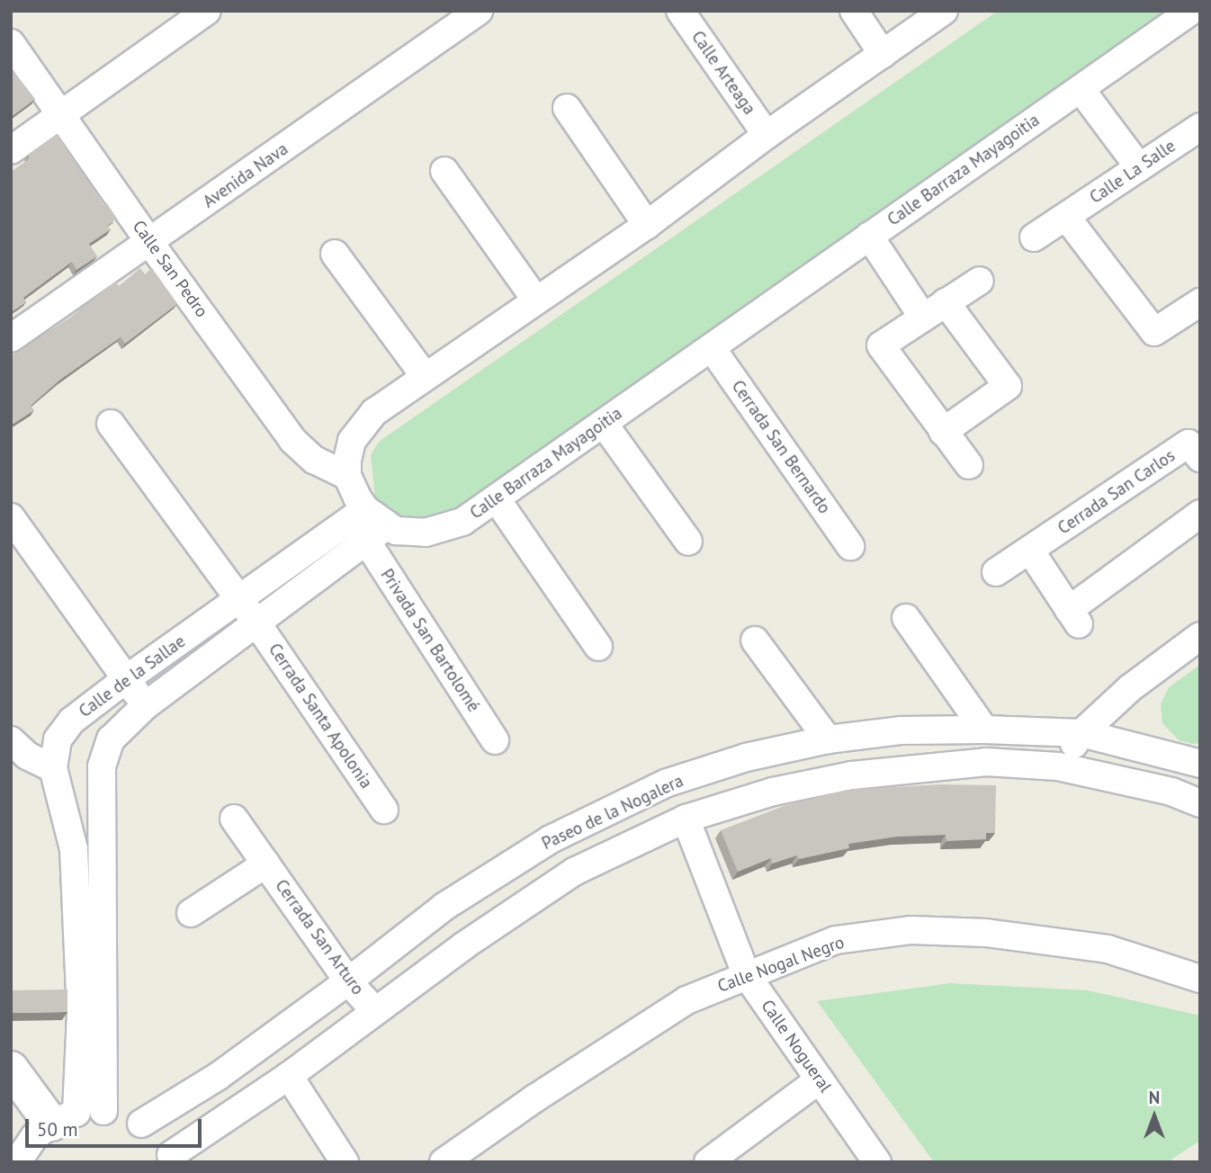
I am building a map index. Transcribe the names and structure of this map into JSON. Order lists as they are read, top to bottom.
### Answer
{
  "streets": {
    "street": [
      "Calle Arteaga",
      "Calle Barraza Mayagoitia",
      "Calle La Salle",
      "Avenida Nava",
      "Calle San Pedro",
      "Cerrada San Bernardo",
      "Cerrada San Carlos",
      "Privada San Bartolomé",
      "Calle de la Sallae",
      "Cerrada Santa Apolonia",
      "Paseo de la Nogalera",
      "Cerrada San Arturo",
      "Calle Nogal Negro",
      "Calle Nogueral"
    ]
  },
  "crossings": [
    ["Calle Barraza Mayagoitia", "Calle San Pedro"],
    ["Calle Barraza Mayagoitia", "Cerrada San Bernardo"],
    ["Calle Barraza Mayagoitia", "Privada San Bartolomé"],
    ["Calle Barraza Mayagoitia", "Calle de la Sallae"],
    ["Avenida Nava", "Calle San Pedro"],
    ["Privada San Bartolomé", "Calle de la Sallae"],
    ["Calle de la Sallae", "Cerrada Santa Apolonia"],
    ["Paseo de la Nogalera", "Cerrada San Arturo"],
    ["Calle Nogal Negro", "Calle Nogueral"]
  ],
  "scale_bar": "50 m",
  "north": "top"
}
